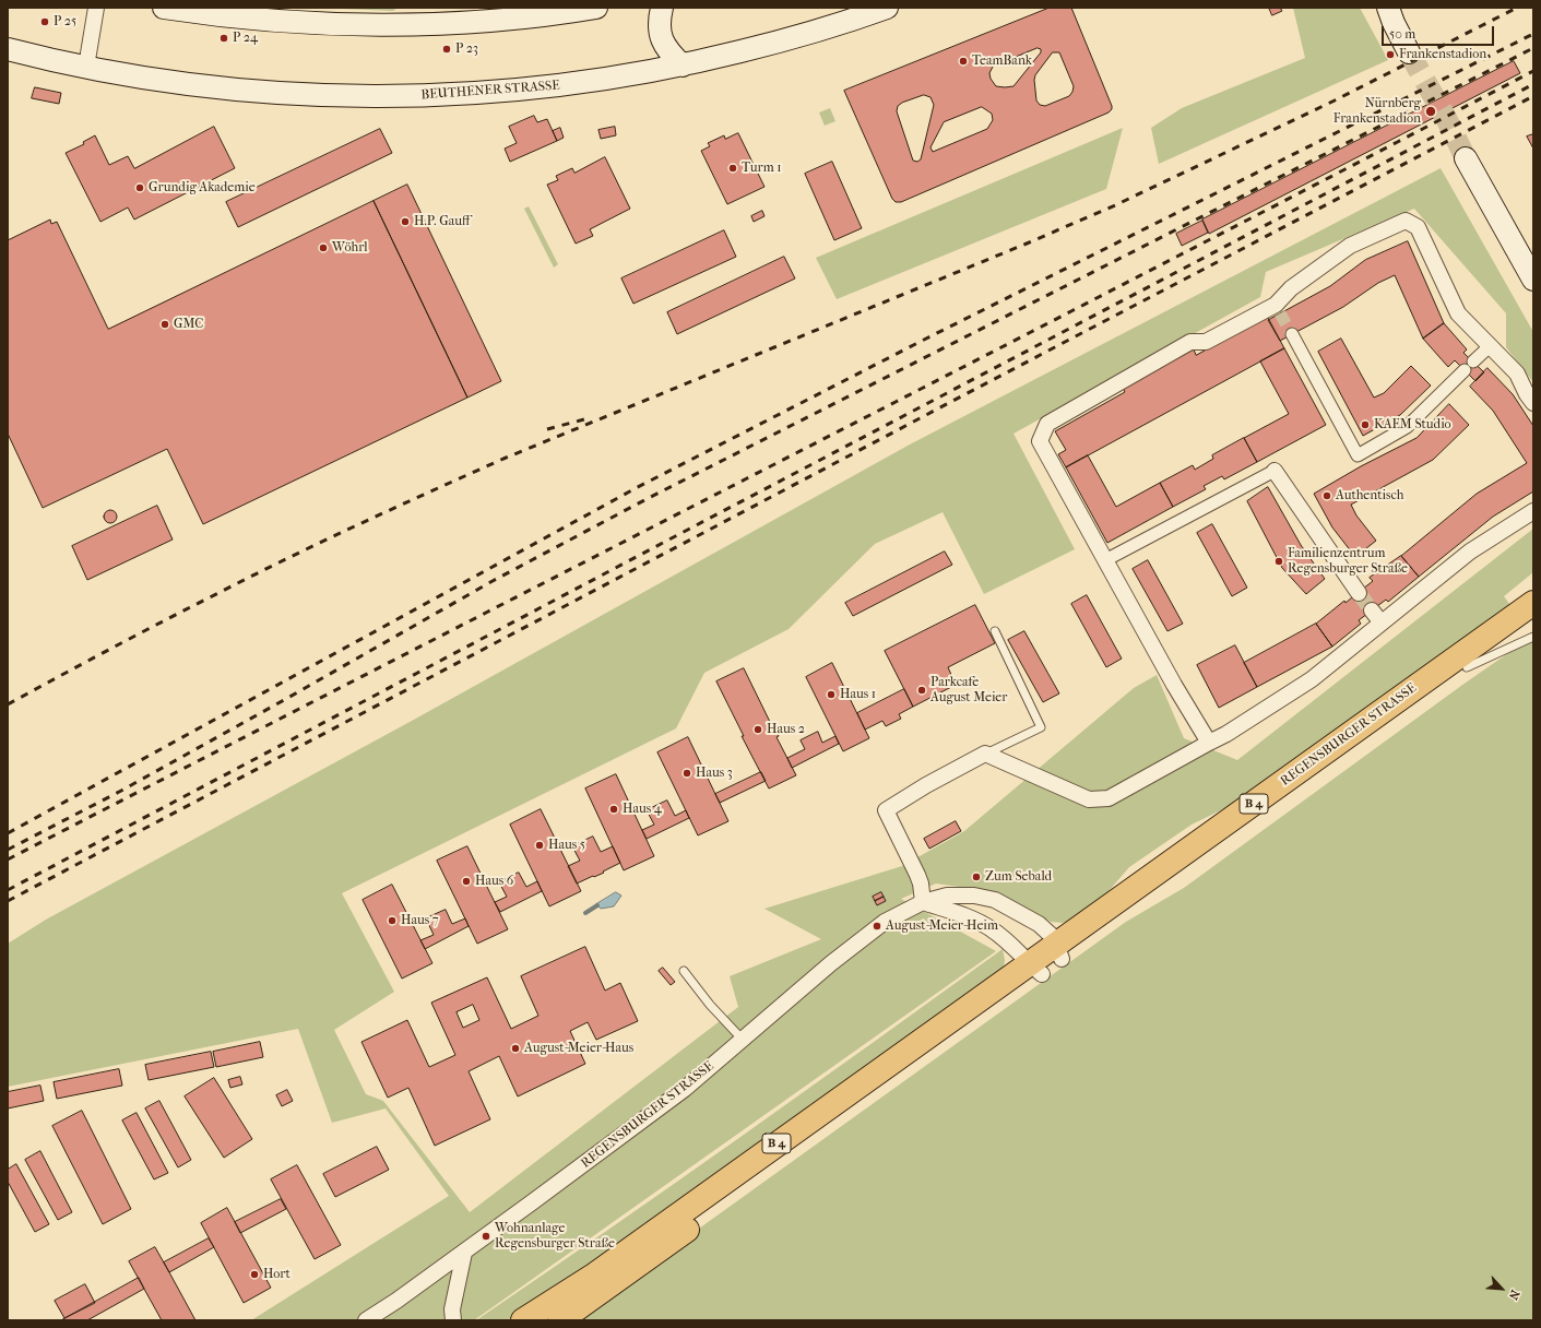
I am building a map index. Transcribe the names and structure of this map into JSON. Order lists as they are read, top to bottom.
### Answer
{
  "streets": {
    "main road": ["BEUTHENER STRASSE", "REGENSBURGER STRASSE", "B 4"]
  },
  "crossings": [
    ["REGENSBURGER STRASSE", "B 4"]
  ],
  "places": [
    "P 25",
    "P 24",
    "P 23",
    "Frankenstadion",
    "TeamBank",
    "Nürnberg Frankenstadion",
    "Turm 1",
    "Grundig Akademie",
    "H.P. Gauff",
    "Wöhrl",
    "GMC",
    "KAEM Studio",
    "Authentisch",
    "Familienzentrum Regensburger Straße",
    "Parkcafe August Meier",
    "Haus 1",
    "Haus 2",
    "Haus 3",
    "Haus 4",
    "Haus 5",
    "Zum Sebald",
    "Haus 6",
    "Haus 7",
    "August-Meier-Heim",
    "August-Meier-Haus",
    "Wohnanlage Regensburger Straße",
    "Hort"
  ],
  "scale_bar": "50 m",
  "north": "bottom right"
}
